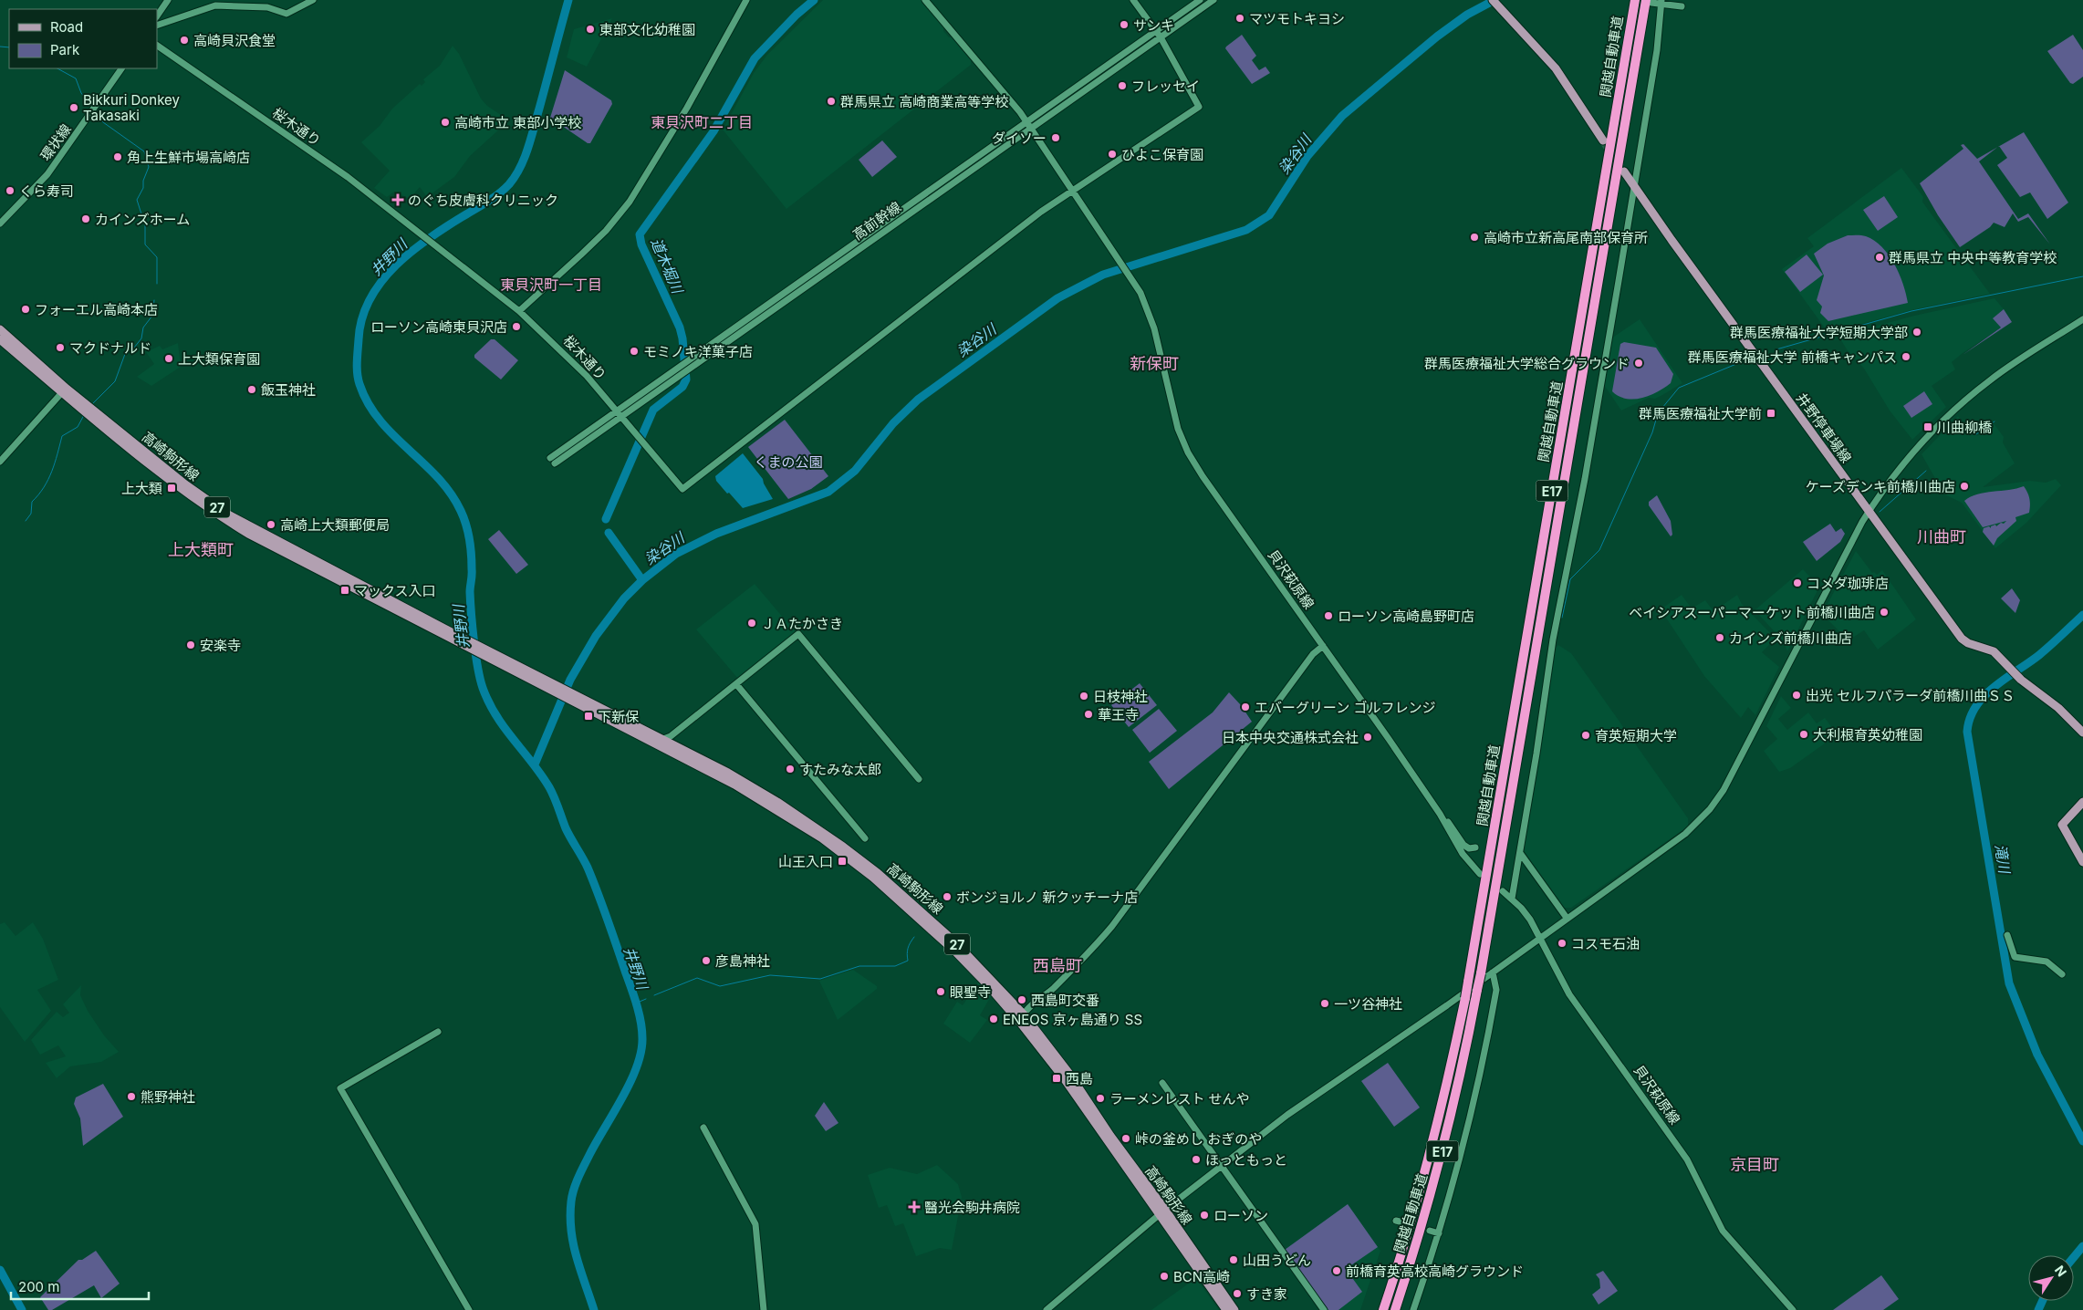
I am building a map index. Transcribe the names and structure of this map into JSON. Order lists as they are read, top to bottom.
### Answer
{
  "streets": {
    "highway": ["関越自動車道", "E17"],
    "main road": ["井野停車場線", "高崎駒形線", "27"],
    "street": [
      "桜木通り",
      "環状線",
      "高前幹線",
      "貝沢萩原線"
    ]
  },
  "crossings": [
    ["桜木通り", "高前幹線"],
    ["桜木通り", "貝沢萩原線"],
    ["高前幹線", "貝沢萩原線"]
  ],
  "districts": [
    "東貝沢町二丁目",
    "東貝沢町一丁目",
    "新保町",
    "川曲町",
    "上大類町",
    "西島町",
    "京目町"
  ],
  "water": [
    "染谷川",
    "井野川",
    "道木堀川",
    "滝川"
  ],
  "parks": ["くまの公園"],
  "places": {
    "other": [
      "マツモトキヨシ",
      "サンキ",
      "東部文化幼稚園",
      "高崎貝沢食堂",
      "フレッセイ",
      "群馬県立 高崎商業高等学校",
      "Bikkuri Donkey Takasaki",
      "高崎市立 東部小学校",
      "ダイソー",
      "ひよこ保育園",
      "角上生鮮市場高崎店",
      "くら寿司",
      "カインズホーム",
      "高崎市立新高尾南部保育所",
      "群馬県立 中央中等教育学校",
      "フォーエル高崎本店",
      "ローソン高崎東貝沢店",
      "群馬医療福祉大学短期大学部",
      "マクドナルド",
      "モミノキ洋菓子店",
      "群馬医療福祉大学 前橋キャンパス",
      "上大類保育園",
      "群馬医療福祉大学総合グラウンド",
      "飯玉神社",
      "ケーズデンキ前橋川曲店",
      "高崎上大類郵便局",
      "コメダ珈琲店",
      "ベイシアスーパーマーケット前橋川曲店",
      "ローソン高崎島野町店",
      "ＪＡたかさき",
      "カインズ前橋川曲店",
      "安楽寺",
      "出光 セルフパラーダ前橋川曲ＳＳ",
      "日枝神社",
      "エバーグリーン ゴルフレンジ",
      "華王寺",
      "大利根育英幼稚園",
      "育英短期大学",
      "日本中央交通株式会社",
      "すたみな太郎",
      "ボンジョルノ 新クッチーナ店",
      "コスモ石油",
      "彦島神社",
      "眼聖寺",
      "西島町交番",
      "一ツ谷神社",
      "ENEOS 京ヶ島通り SS",
      "熊野神社",
      "ラーメンレスト せんや",
      "峠の釜めし おぎのや",
      "ほっともっと",
      "ローソン",
      "山田うどん",
      "前橋育英高校高崎グラウンド",
      "BCN高崎",
      "すき家"
    ],
    "health": ["のぐち皮膚科クリニック", "醫光会駒井病院"],
    "transit": [
      "群馬医療福祉大学前",
      "川曲柳橋",
      "上大類",
      "マックス入口",
      "下新保",
      "山王入口",
      "西島"
    ]
  },
  "legend": ["Road", "Park"],
  "scale_bar": "200 m",
  "north": "top right"
}
